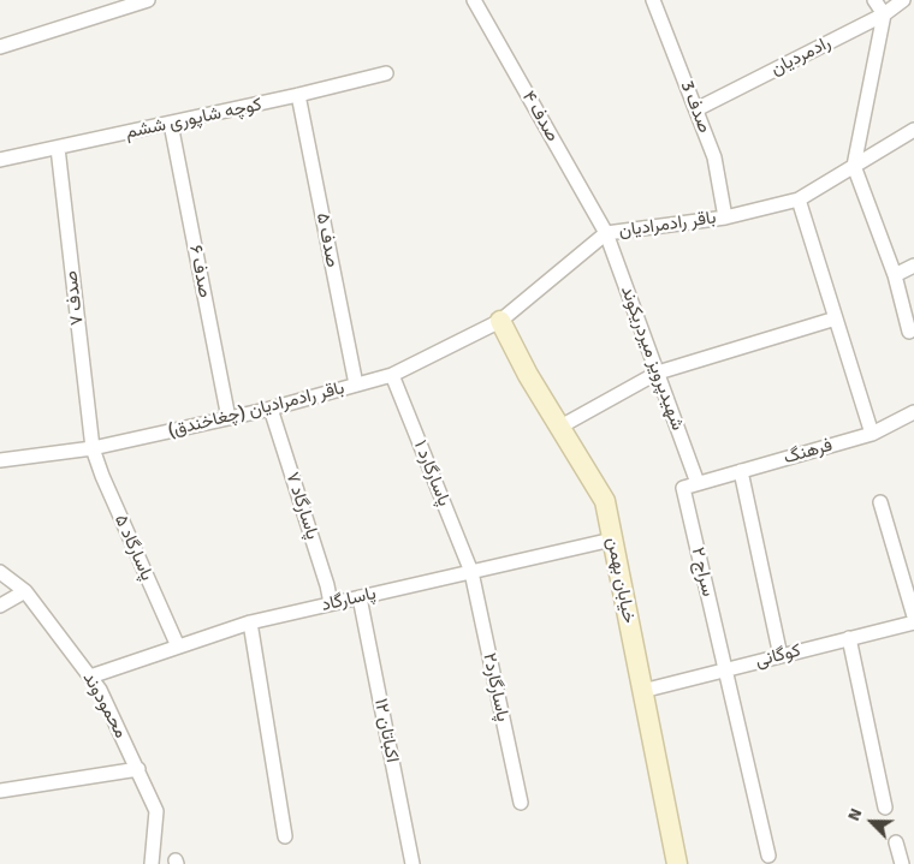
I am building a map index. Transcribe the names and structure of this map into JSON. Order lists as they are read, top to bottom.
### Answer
{
  "streets": {
    "street": [
      "رادمردیان",
      "صدف 3",
      "صدف ۴",
      "کوچه شاپوری ششم",
      "باقر رادمرادیان",
      "صدف ۵",
      "صدف ۶",
      "صدف ۷",
      "شهیدپرویز میردریکوند",
      "باقر رادمرادیان (چغاخندق)",
      "فرهنگ",
      "پاسارگارد ۱",
      "پاسارگاد ۷",
      "پاسارگاد ۵",
      "سراج ۲",
      "خیابان بهمن",
      "پاسارگاد",
      "کوگانی",
      "پاسارگارد۲",
      "محمودوند",
      "اکباتان ۱۲"
    ]
  },
  "crossings": [
    ["رادمردیان", "صدف 3"],
    ["صدف 3", "باقر رادمرادیان"],
    ["صدف ۴", "باقر رادمرادیان"],
    ["صدف ۴", "شهیدپرویز میردریکوند"],
    ["کوچه شاپوری ششم", "صدف ۵"],
    ["کوچه شاپوری ششم", "صدف ۶"],
    ["کوچه شاپوری ششم", "صدف ۷"],
    ["باقر رادمرادیان", "شهیدپرویز میردریکوند"],
    ["باقر رادمرادیان", "باقر رادمرادیان (چغاخندق)"],
    ["باقر رادمرادیان", "خیابان بهمن"],
    ["صدف ۵", "باقر رادمرادیان (چغاخندق)"],
    ["صدف ۶", "باقر رادمرادیان (چغاخندق)"],
    ["صدف ۷", "باقر رادمرادیان (چغاخندق)"],
    ["صدف ۷", "پاسارگاد ۵"],
    ["شهیدپرویز میردریکوند", "فرهنگ"],
    ["شهیدپرویز میردریکوند", "سراج ۲"],
    ["باقر رادمرادیان (چغاخندق)", "پاسارگارد ۱"],
    ["باقر رادمرادیان (چغاخندق)", "پاسارگاد ۷"],
    ["باقر رادمرادیان (چغاخندق)", "پاسارگاد ۵"],
    ["باقر رادمرادیان (چغاخندق)", "خیابان بهمن"],
    ["فرهنگ", "سراج ۲"],
    ["پاسارگارد ۱", "پاسارگاد"],
    ["پاسارگارد ۱", "پاسارگارد۲"],
    ["پاسارگاد ۷", "پاسارگاد"],
    ["پاسارگاد ۵", "پاسارگاد"],
    ["سراج ۲", "کوگانی"],
    ["خیابان بهمن", "پاسارگاد"],
    ["خیابان بهمن", "کوگانی"],
    ["پاسارگاد", "پاسارگارد۲"],
    ["پاسارگاد", "محمودوند"],
    ["پاسارگاد", "اکباتان ۱۲"]
  ],
  "north": "top left"
}
